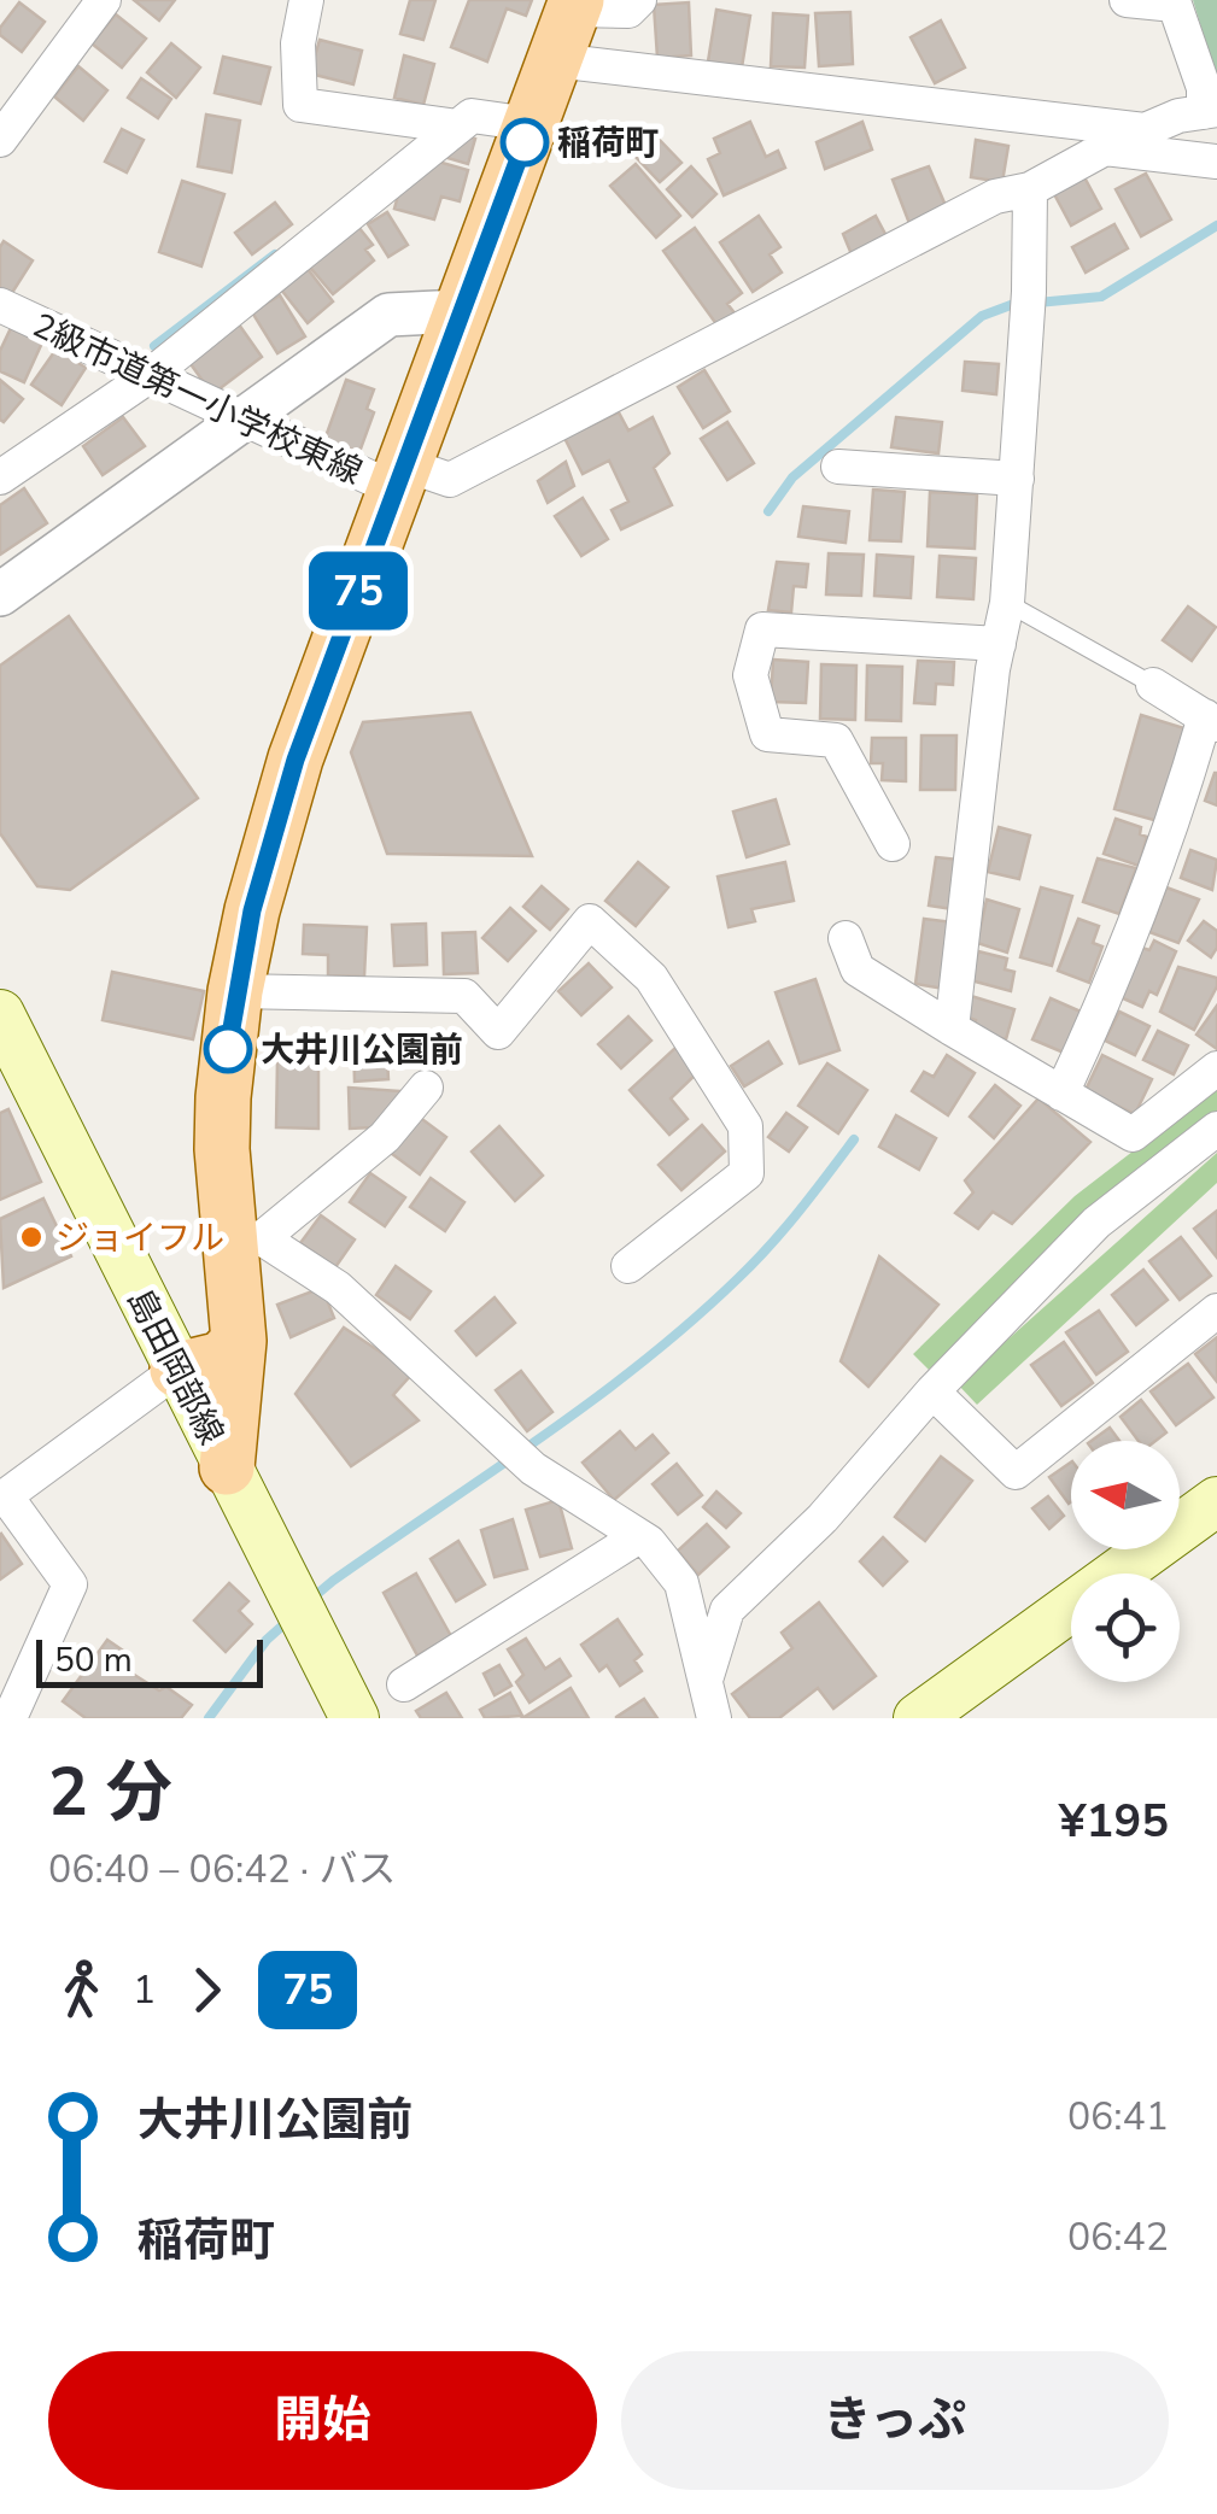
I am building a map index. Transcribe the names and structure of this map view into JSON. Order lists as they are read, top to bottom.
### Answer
{
  "streets": {
    "main road": ["島田岡部線"],
    "street": ["2級市道第一小学校東線"]
  },
  "places": ["稲荷町", "大井川公園前", "ジョイフル"],
  "lines": ["bus line 75"],
  "scale_bar": "50 m",
  "north": "left",
  "page": {
    "on_map": "75",
    "scale": "50 m",
    "heading": ["2 分", "06:40 – 06:42 · バス", "¥195"],
    "legs": ["1", "75"],
    "list": [
      {
        "name": "大井川公園前",
        "value": "06:41"
      },
      {
        "name": "稲荷町",
        "value": "06:42"
      }
    ],
    "buttons": ["開始", "きっぷ"]
  }
}
